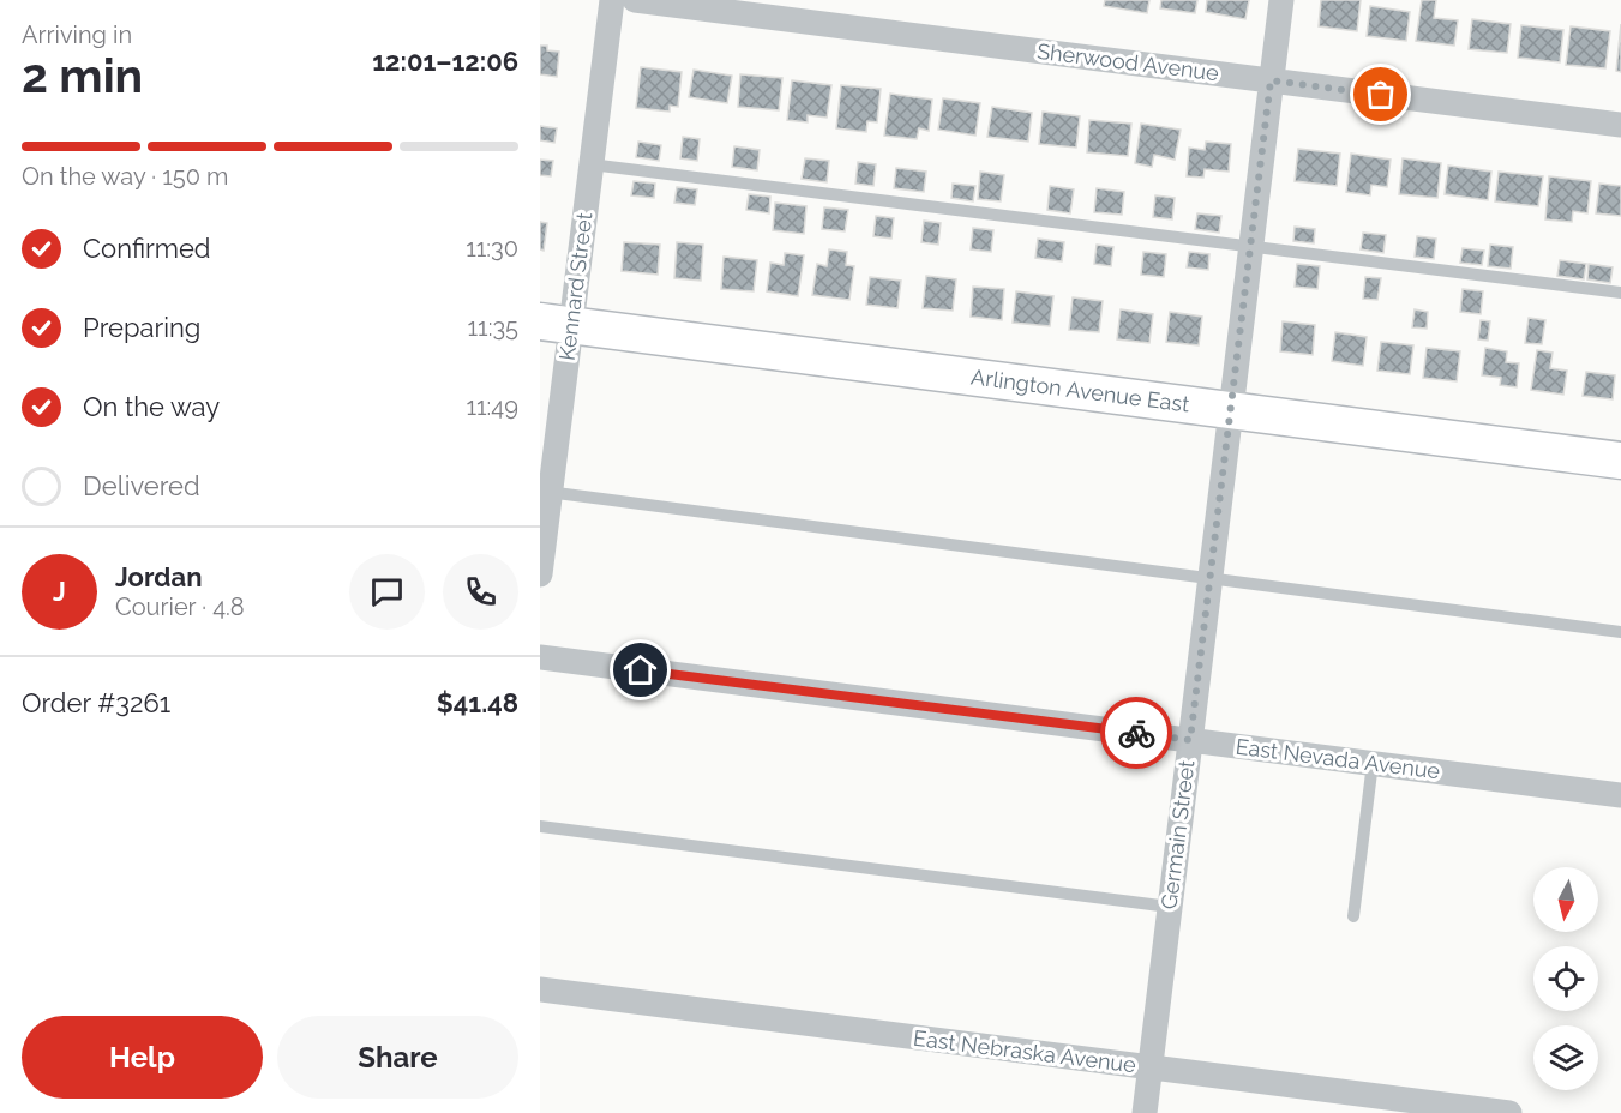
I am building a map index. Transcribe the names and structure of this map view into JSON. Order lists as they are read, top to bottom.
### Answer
{
  "streets": {
    "street": [
      "Sherwood Avenue",
      "Kennard Street",
      "Arlington Avenue East",
      "East Nevada Avenue",
      "Germain Street",
      "East Nebraska Avenue"
    ]
  },
  "crossings": [
    ["Sherwood Avenue", "Germain Street"],
    ["Kennard Street", "Arlington Avenue East"],
    ["Arlington Avenue East", "Germain Street"],
    ["East Nevada Avenue", "Germain Street"],
    ["Germain Street", "East Nebraska Avenue"]
  ],
  "north": "bottom",
  "page": {
    "heading": ["2 min", "Arriving in", "12:01–12:06"],
    "panel": [
      "Jordan",
      "Courier · 4.8",
      "Order #3261",
      "$41.48"
    ],
    "bar": "On the way · 150 m",
    "list": [
      ["Confirmed", "11:30"],
      ["Preparing", "11:35"],
      ["On the way", "11:49"],
      "Delivered"
    ],
    "round": "J",
    "buttons": ["Help", "Share"]
  }
}
